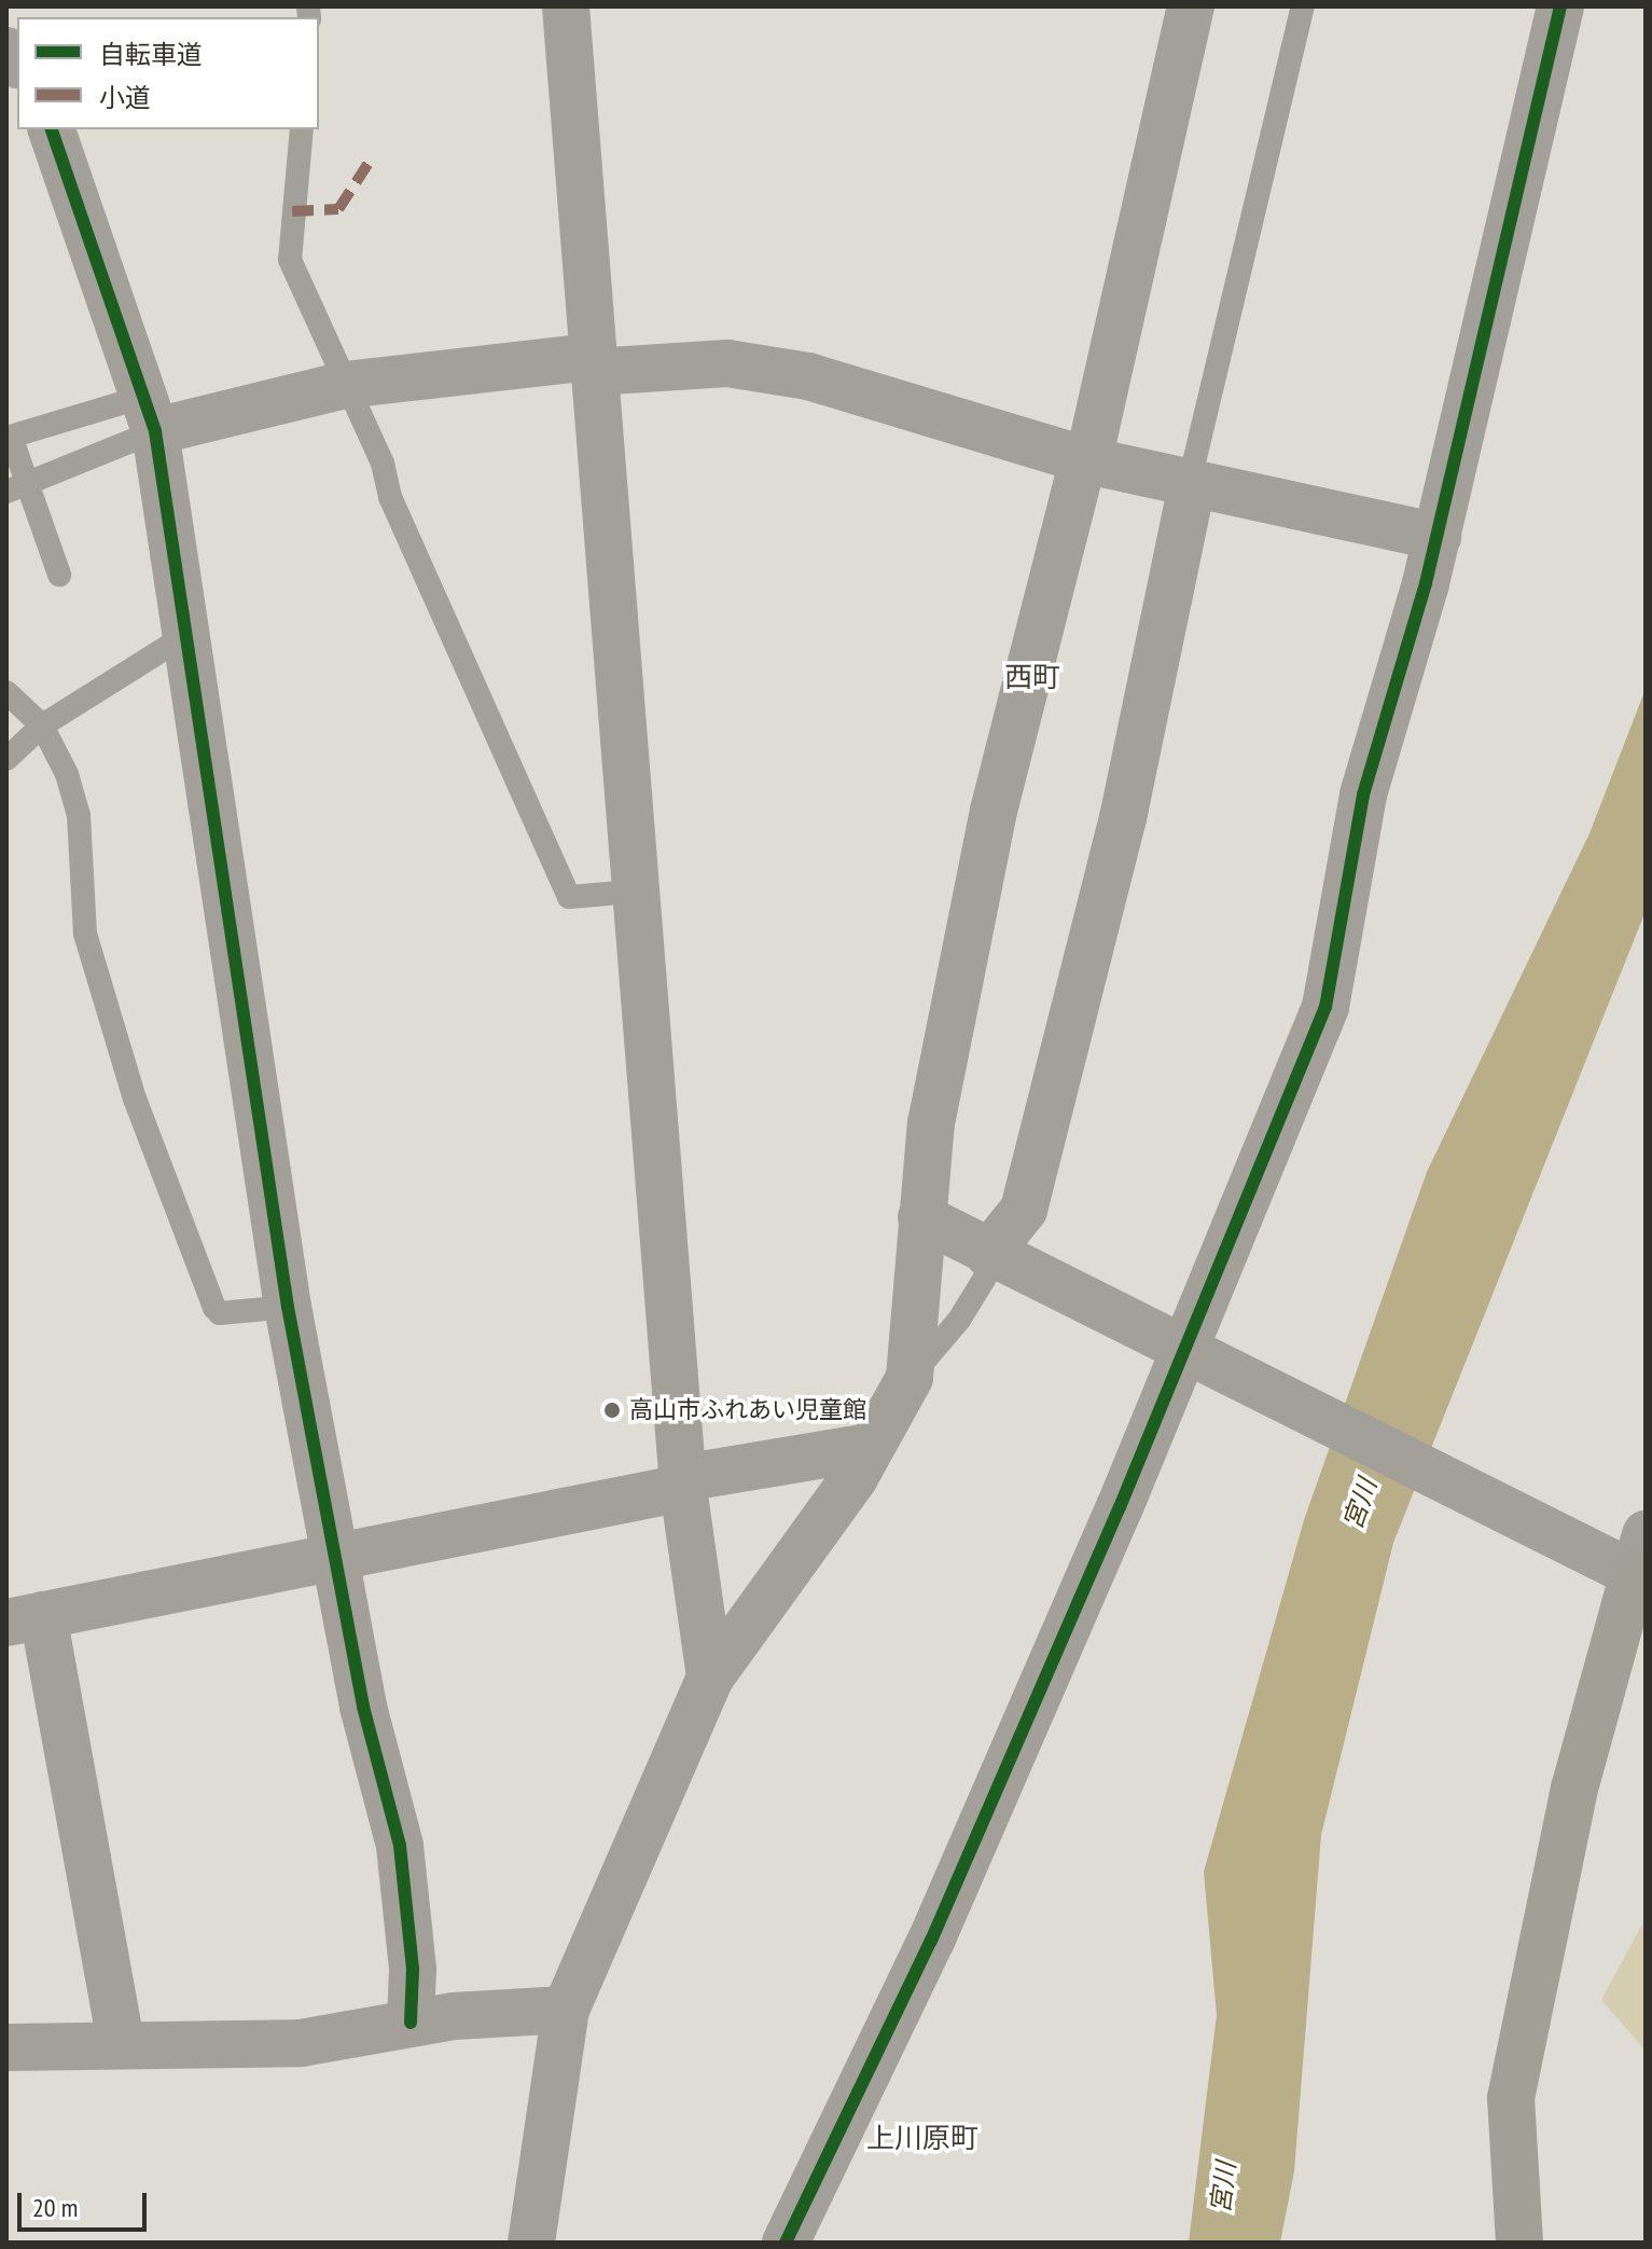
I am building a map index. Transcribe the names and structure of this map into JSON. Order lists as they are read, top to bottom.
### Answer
{
  "districts": ["西町", "上川原町"],
  "water": ["宮川"],
  "places": ["高山市ふれあい児童館"],
  "legend": ["自転車道", "小道"],
  "scale_bar": "20 m"
}
